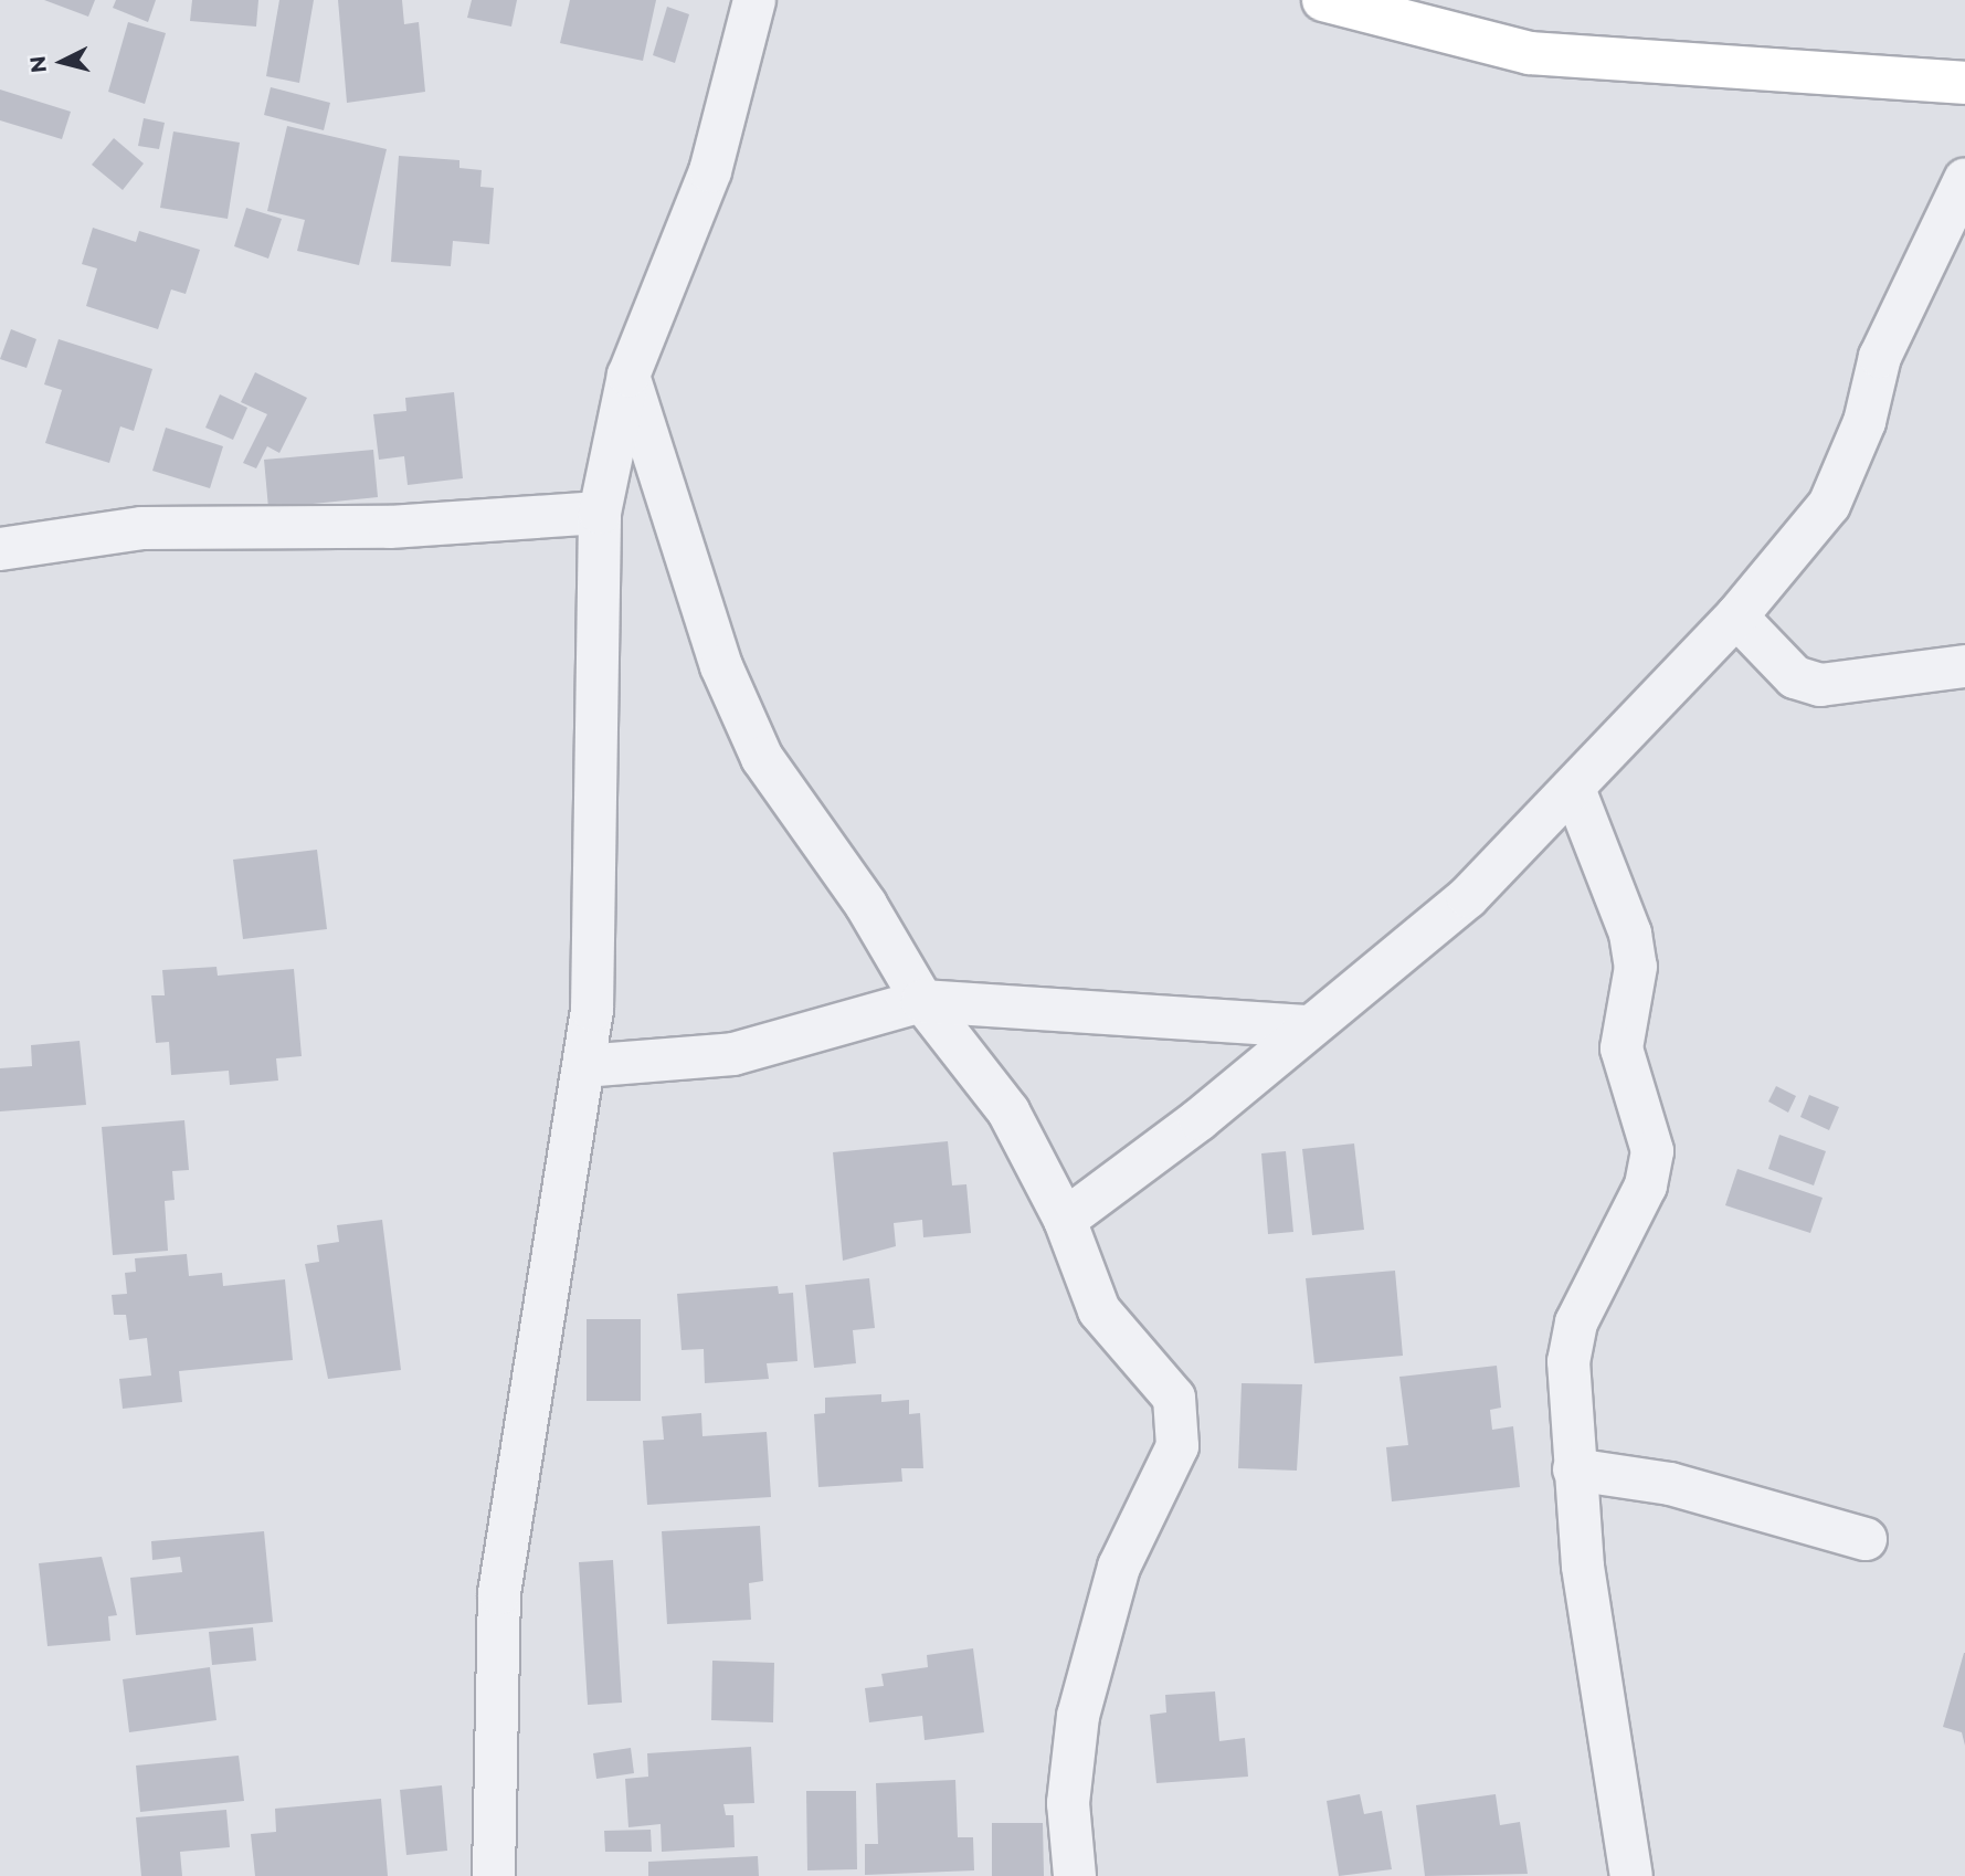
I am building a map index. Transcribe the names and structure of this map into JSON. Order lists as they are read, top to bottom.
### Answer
{
  "north": "left"
}
